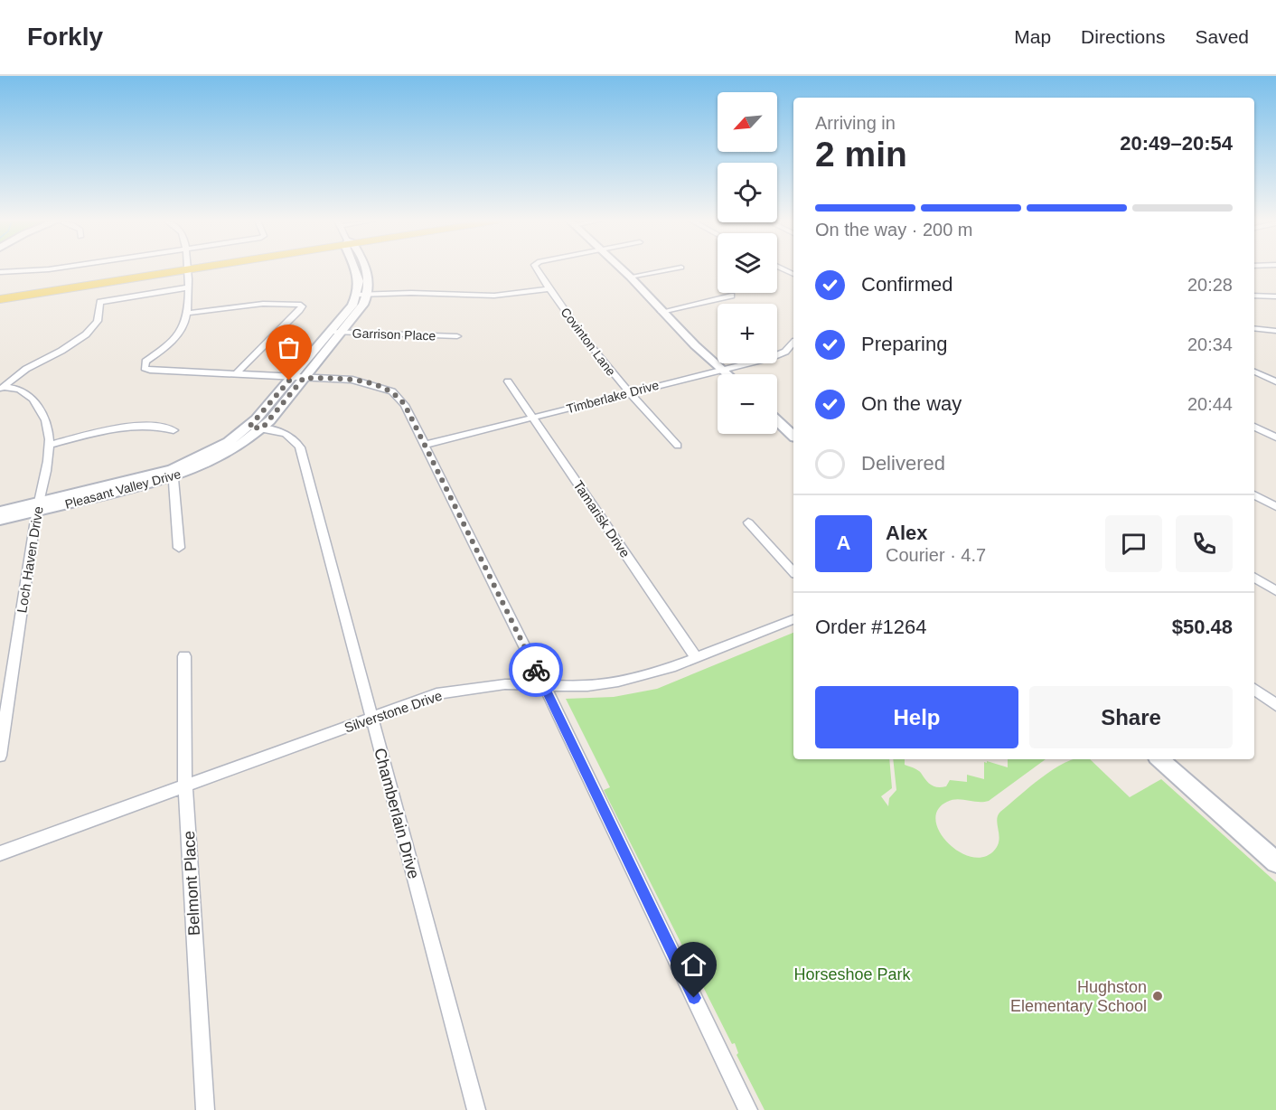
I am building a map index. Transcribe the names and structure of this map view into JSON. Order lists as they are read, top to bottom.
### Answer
{
  "streets": {
    "street": [
      "Garrison Place",
      "Covinton Lane",
      "Timberlake Drive",
      "Pleasant Valley Drive",
      "Tamarisk Drive",
      "Loch Haven Drive",
      "Silverstone Drive",
      "Chamberlain Drive",
      "Belmont Place"
    ]
  },
  "crossings": [
    ["Garrison Place", "Pleasant Valley Drive"],
    ["Covinton Lane", "Timberlake Drive"],
    ["Timberlake Drive", "Tamarisk Drive"],
    ["Pleasant Valley Drive", "Loch Haven Drive"],
    ["Pleasant Valley Drive", "Chamberlain Drive"],
    ["Tamarisk Drive", "Silverstone Drive"],
    ["Silverstone Drive", "Chamberlain Drive"],
    ["Silverstone Drive", "Belmont Place"]
  ],
  "parks": ["Horseshoe Park"],
  "places": ["Hughston Elementary School"],
  "north": "bottom left",
  "page": {
    "header": "Forkly",
    "nav": ["Map", "Directions", "Saved"],
    "map_buttons": ["+", "−"],
    "heading": ["2 min", "Arriving in", "20:49–20:54"],
    "panel": [
      "Alex",
      "Courier · 4.7",
      "Order #1264",
      "$50.48"
    ],
    "bar": "On the way · 200 m",
    "list": [
      ["Confirmed", "20:28"],
      ["Preparing", "20:34"],
      ["On the way", "20:44"],
      "Delivered"
    ],
    "round": "A",
    "buttons": ["Help", "Share"]
  }
}
